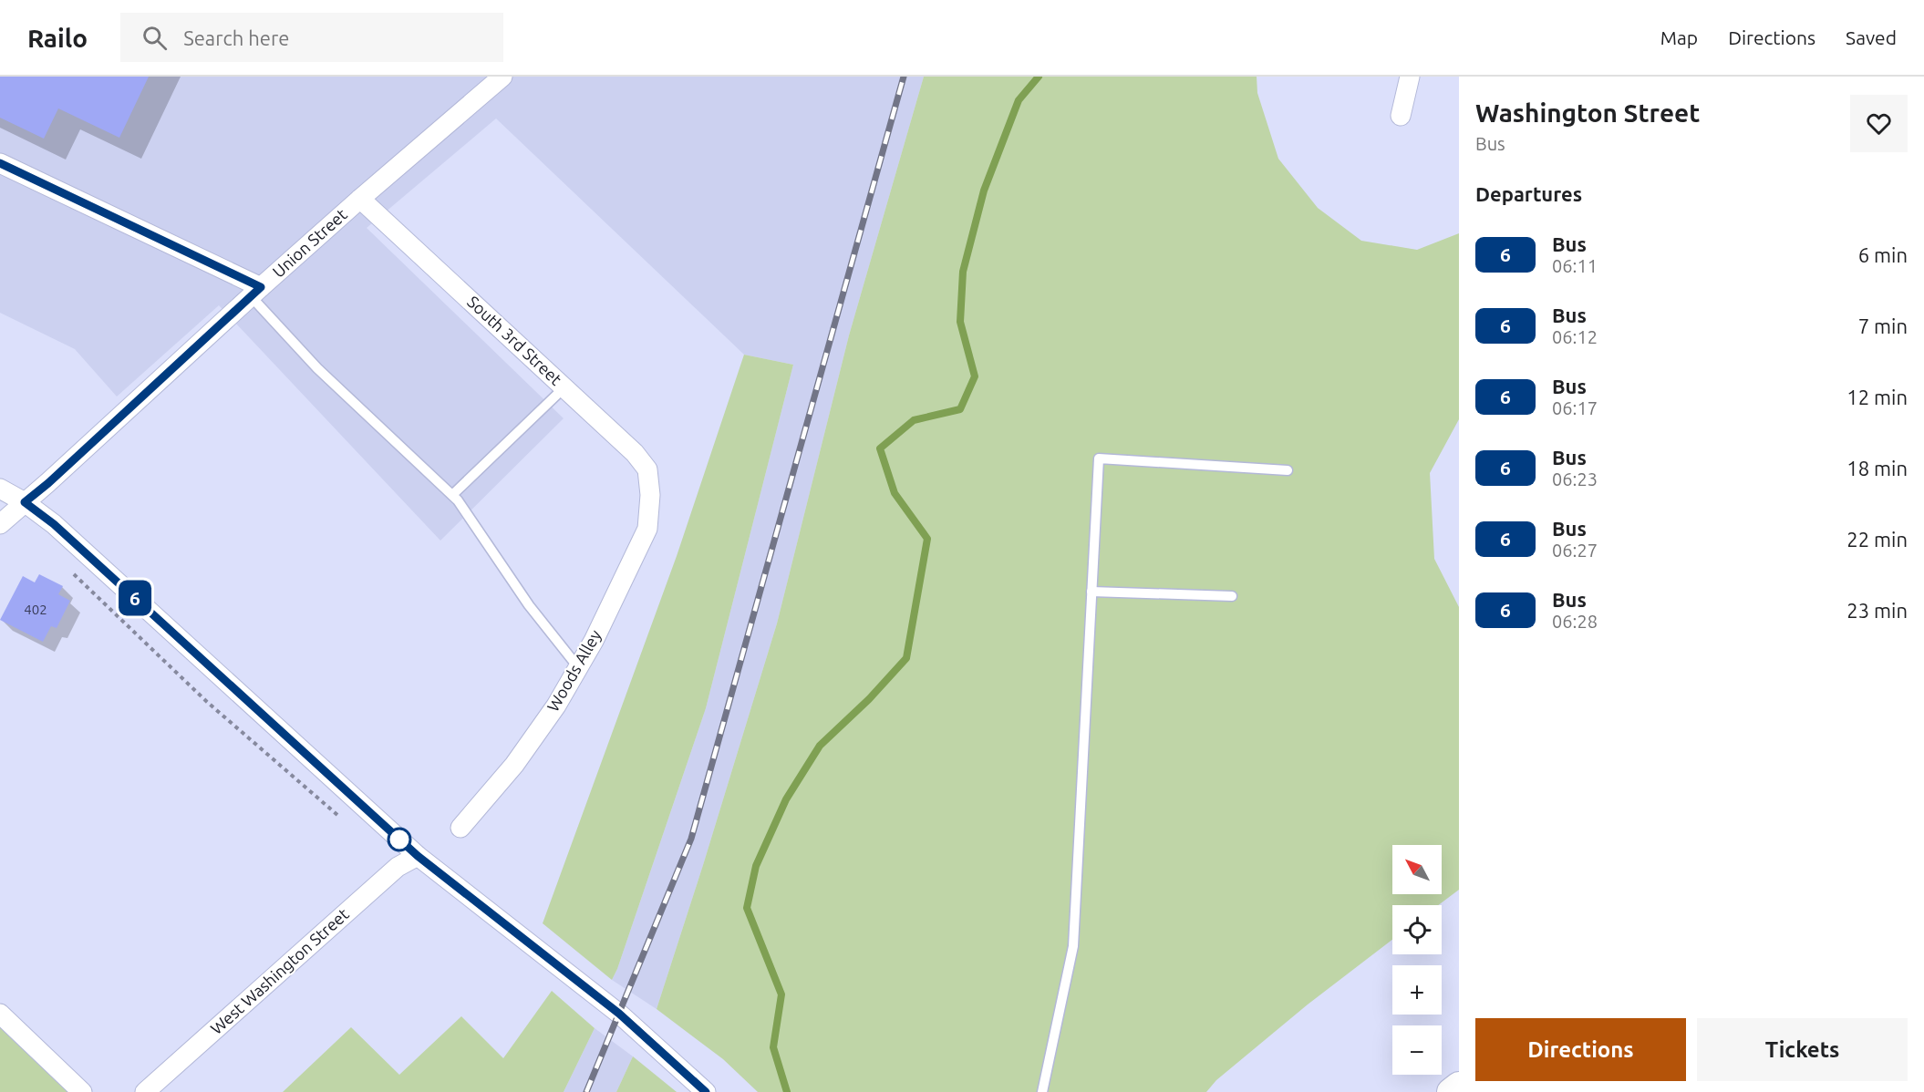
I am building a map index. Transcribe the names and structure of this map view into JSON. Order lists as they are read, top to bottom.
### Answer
{
  "streets": {
    "street": [
      "Union Street",
      "South 3rd Street",
      "Woods Alley",
      "West Washington Street"
    ]
  },
  "crossings": [
    ["Union Street", "South 3rd Street"],
    ["South 3rd Street", "Woods Alley"]
  ],
  "lines": ["bus line 6"],
  "house_numbers": ["402"],
  "north": "top left",
  "page": {
    "header": "Railo",
    "search": "Search here",
    "nav": ["Map", "Directions", "Saved"],
    "on_map": "6",
    "heading": [
      ["Washington Street", "Bus"],
      "Departures"
    ],
    "list": [
      {
        "mark": "6",
        "name": "Bus",
        "note": "06:11",
        "value": "6 min"
      },
      {
        "mark": "6",
        "name": "Bus",
        "note": "06:12",
        "value": "7 min"
      },
      {
        "mark": "6",
        "name": "Bus",
        "note": "06:17",
        "value": "12 min"
      },
      {
        "mark": "6",
        "name": "Bus",
        "note": "06:23",
        "value": "18 min"
      },
      {
        "mark": "6",
        "name": "Bus",
        "note": "06:27",
        "value": "22 min"
      },
      {
        "mark": "6",
        "name": "Bus",
        "note": "06:28",
        "value": "23 min"
      }
    ],
    "map_buttons": ["+", "−"],
    "buttons": ["Directions", "Tickets"]
  }
}
